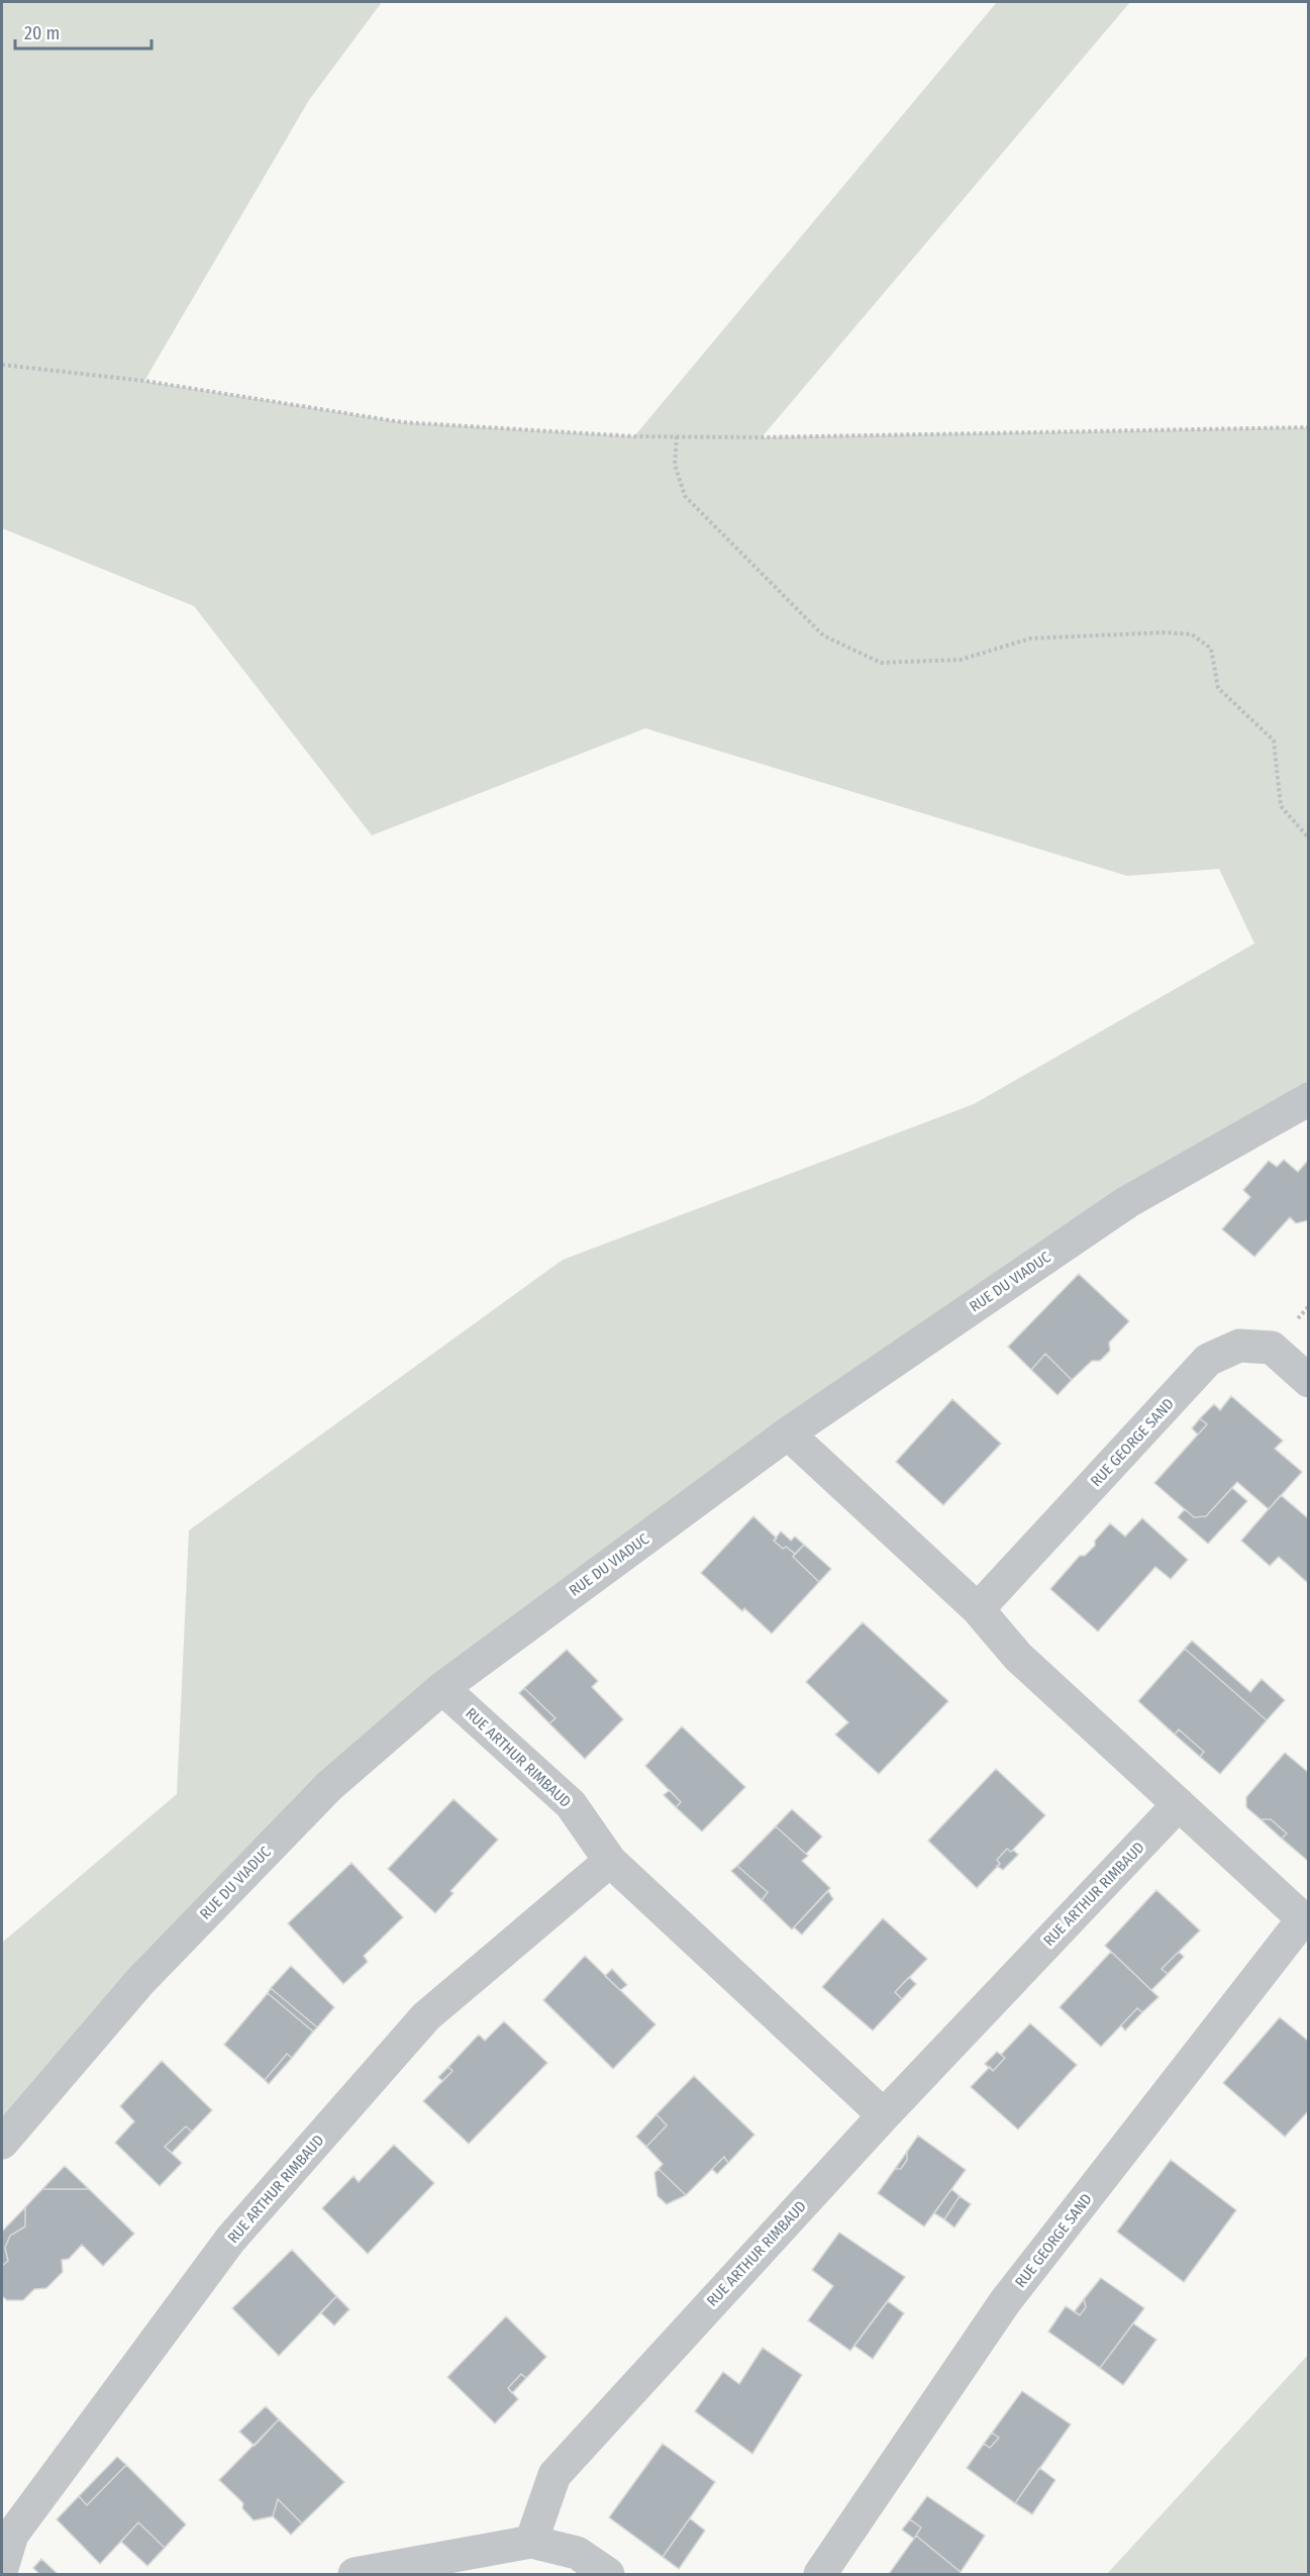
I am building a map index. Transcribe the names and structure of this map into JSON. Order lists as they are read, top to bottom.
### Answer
{
  "streets": {
    "street": ["RUE DU VIADUC", "RUE GEORGE SAND", "RUE ARTHUR RIMBAUD"]
  },
  "crossings": [
    ["RUE DU VIADUC", "RUE GEORGE SAND"],
    ["RUE DU VIADUC", "RUE ARTHUR RIMBAUD"],
    ["RUE GEORGE SAND", "RUE ARTHUR RIMBAUD"]
  ],
  "scale_bar": "20 m"
}
